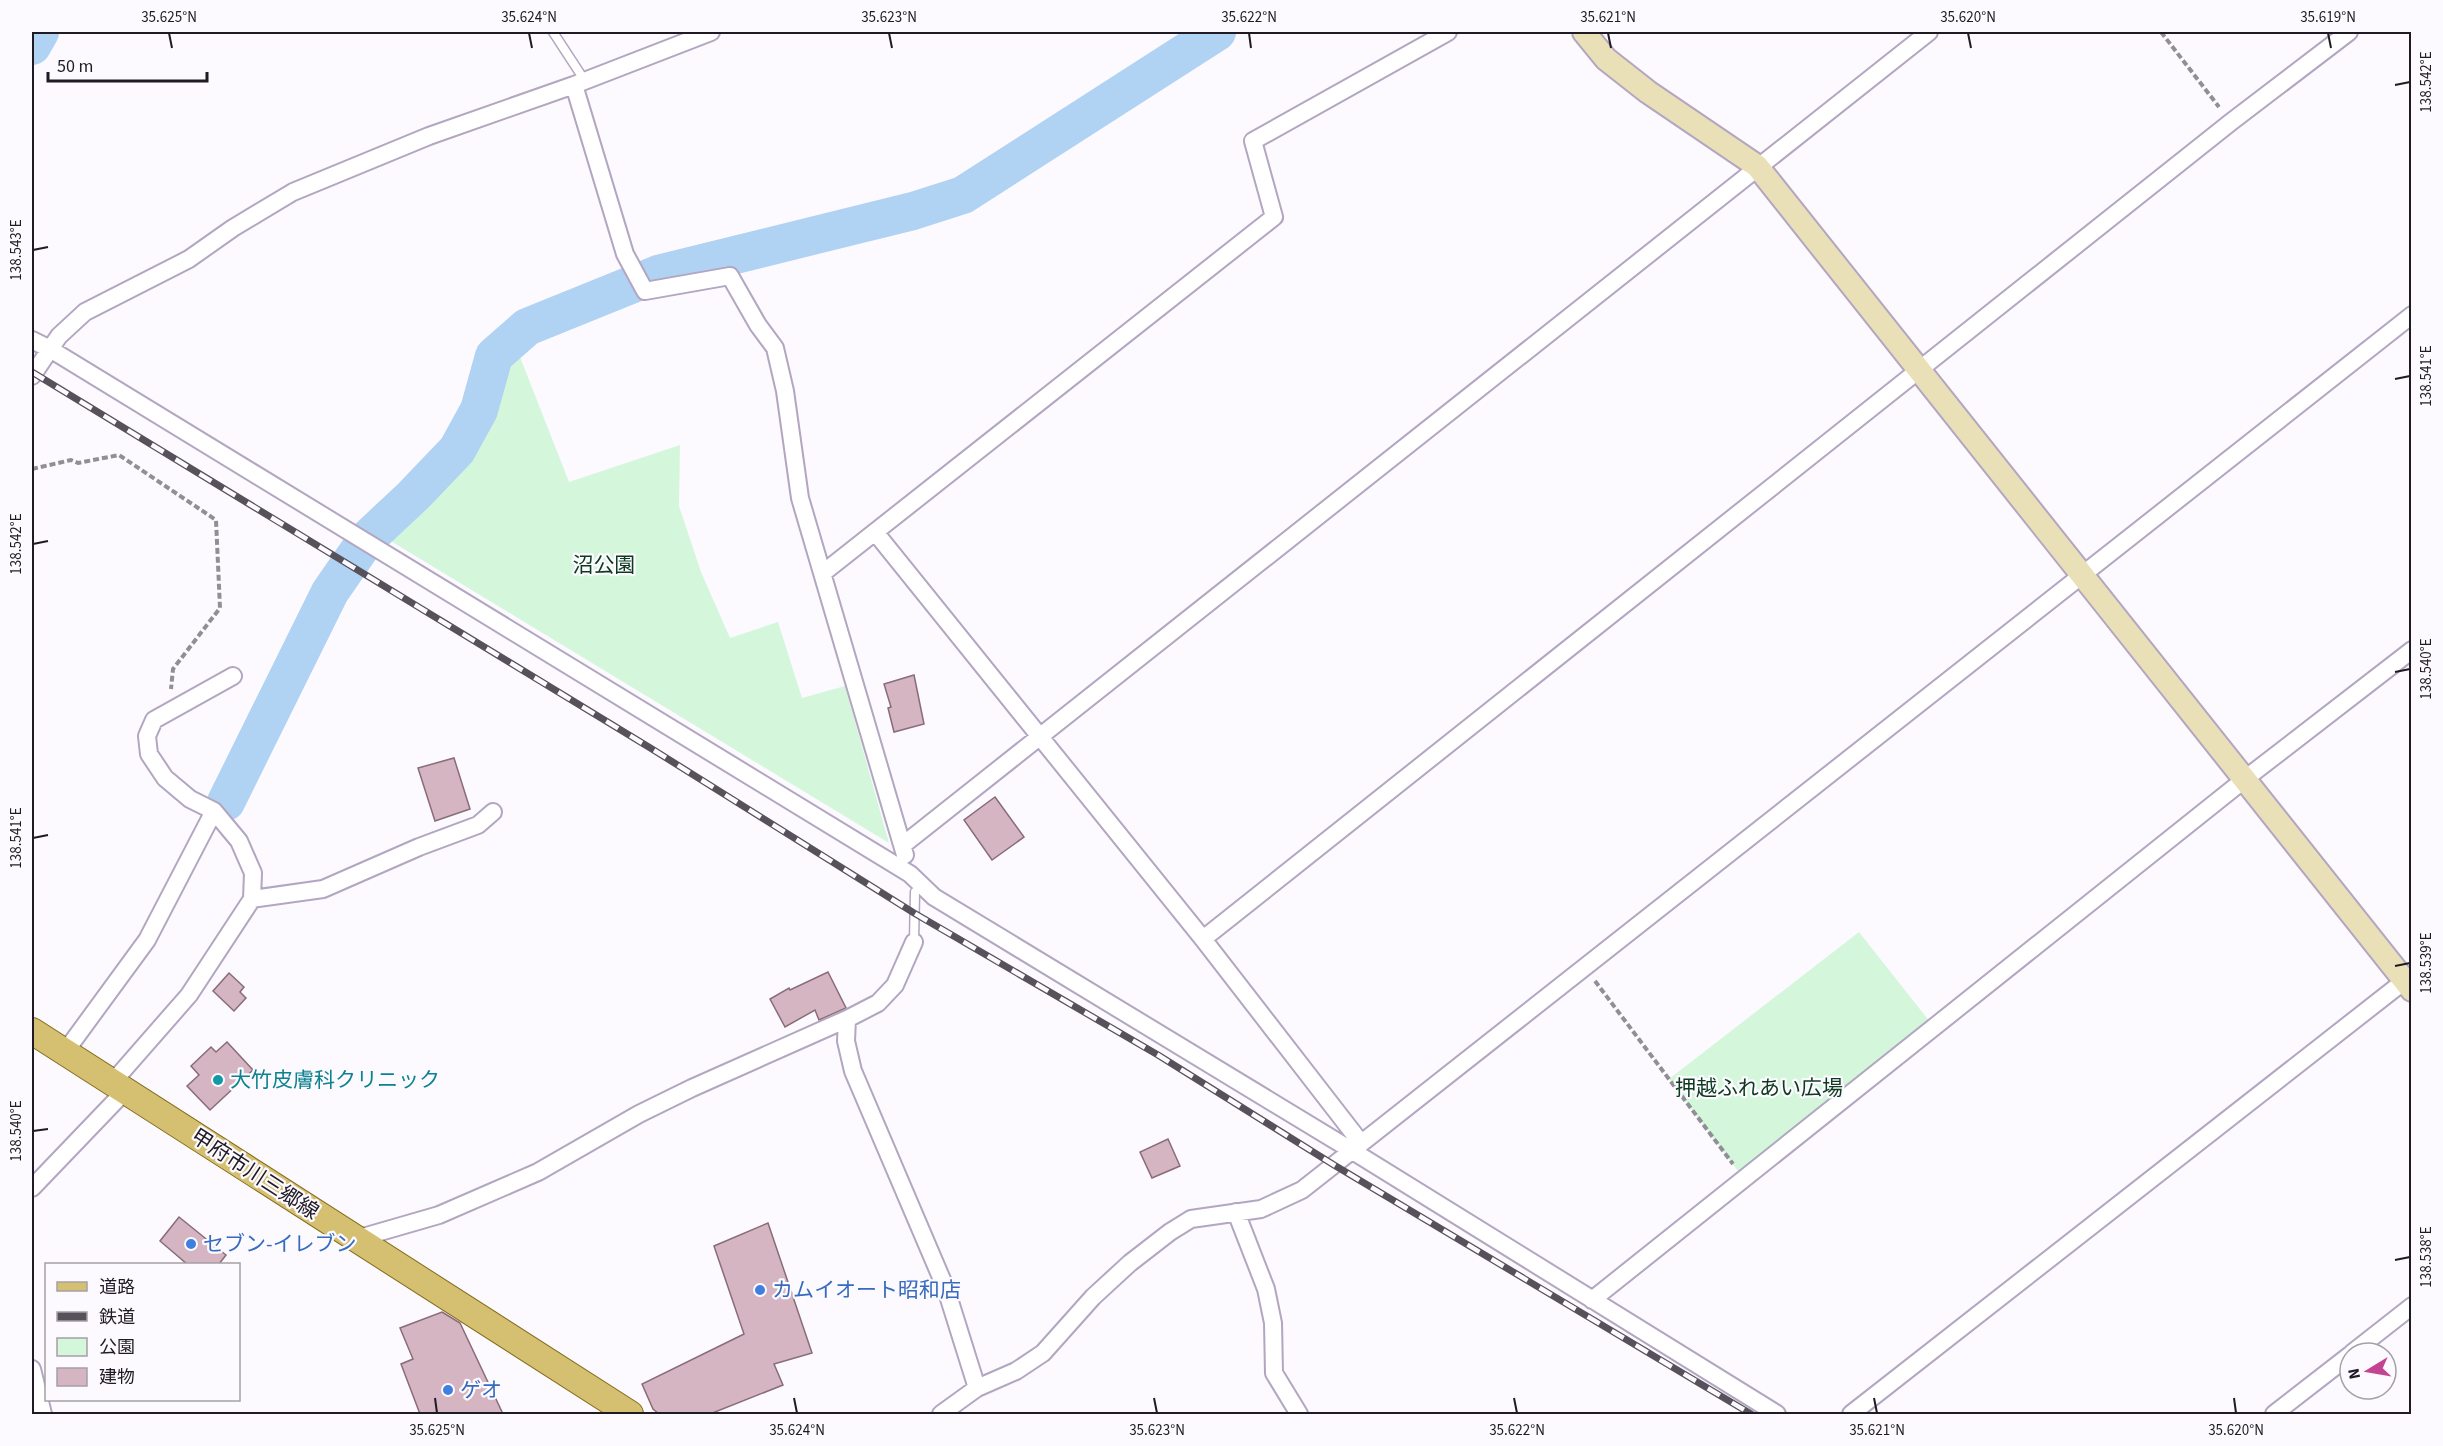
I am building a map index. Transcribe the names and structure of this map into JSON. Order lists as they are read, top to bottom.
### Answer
{
  "streets": {
    "main road": ["甲府市川三郷線"]
  },
  "parks": ["沼公園", "押越ふれあい広場"],
  "places": [
    "大竹皮膚科クリニック",
    "セブン-イレブン",
    "カムイオート昭和店",
    "ゲオ"
  ],
  "legend": [
    "道路",
    "鉄道",
    "公園",
    "建物"
  ],
  "scale_bar": "50 m",
  "north": "left",
  "coordinates": [
    "35.625°N",
    "35.624°N",
    "35.623°N",
    "35.622°N",
    "35.621°N",
    "35.620°N",
    "35.619°N",
    "138.542°E",
    "138.543°E",
    "138.541°E",
    "138.540°E",
    "138.539°E",
    "138.538°E"
  ]
}
